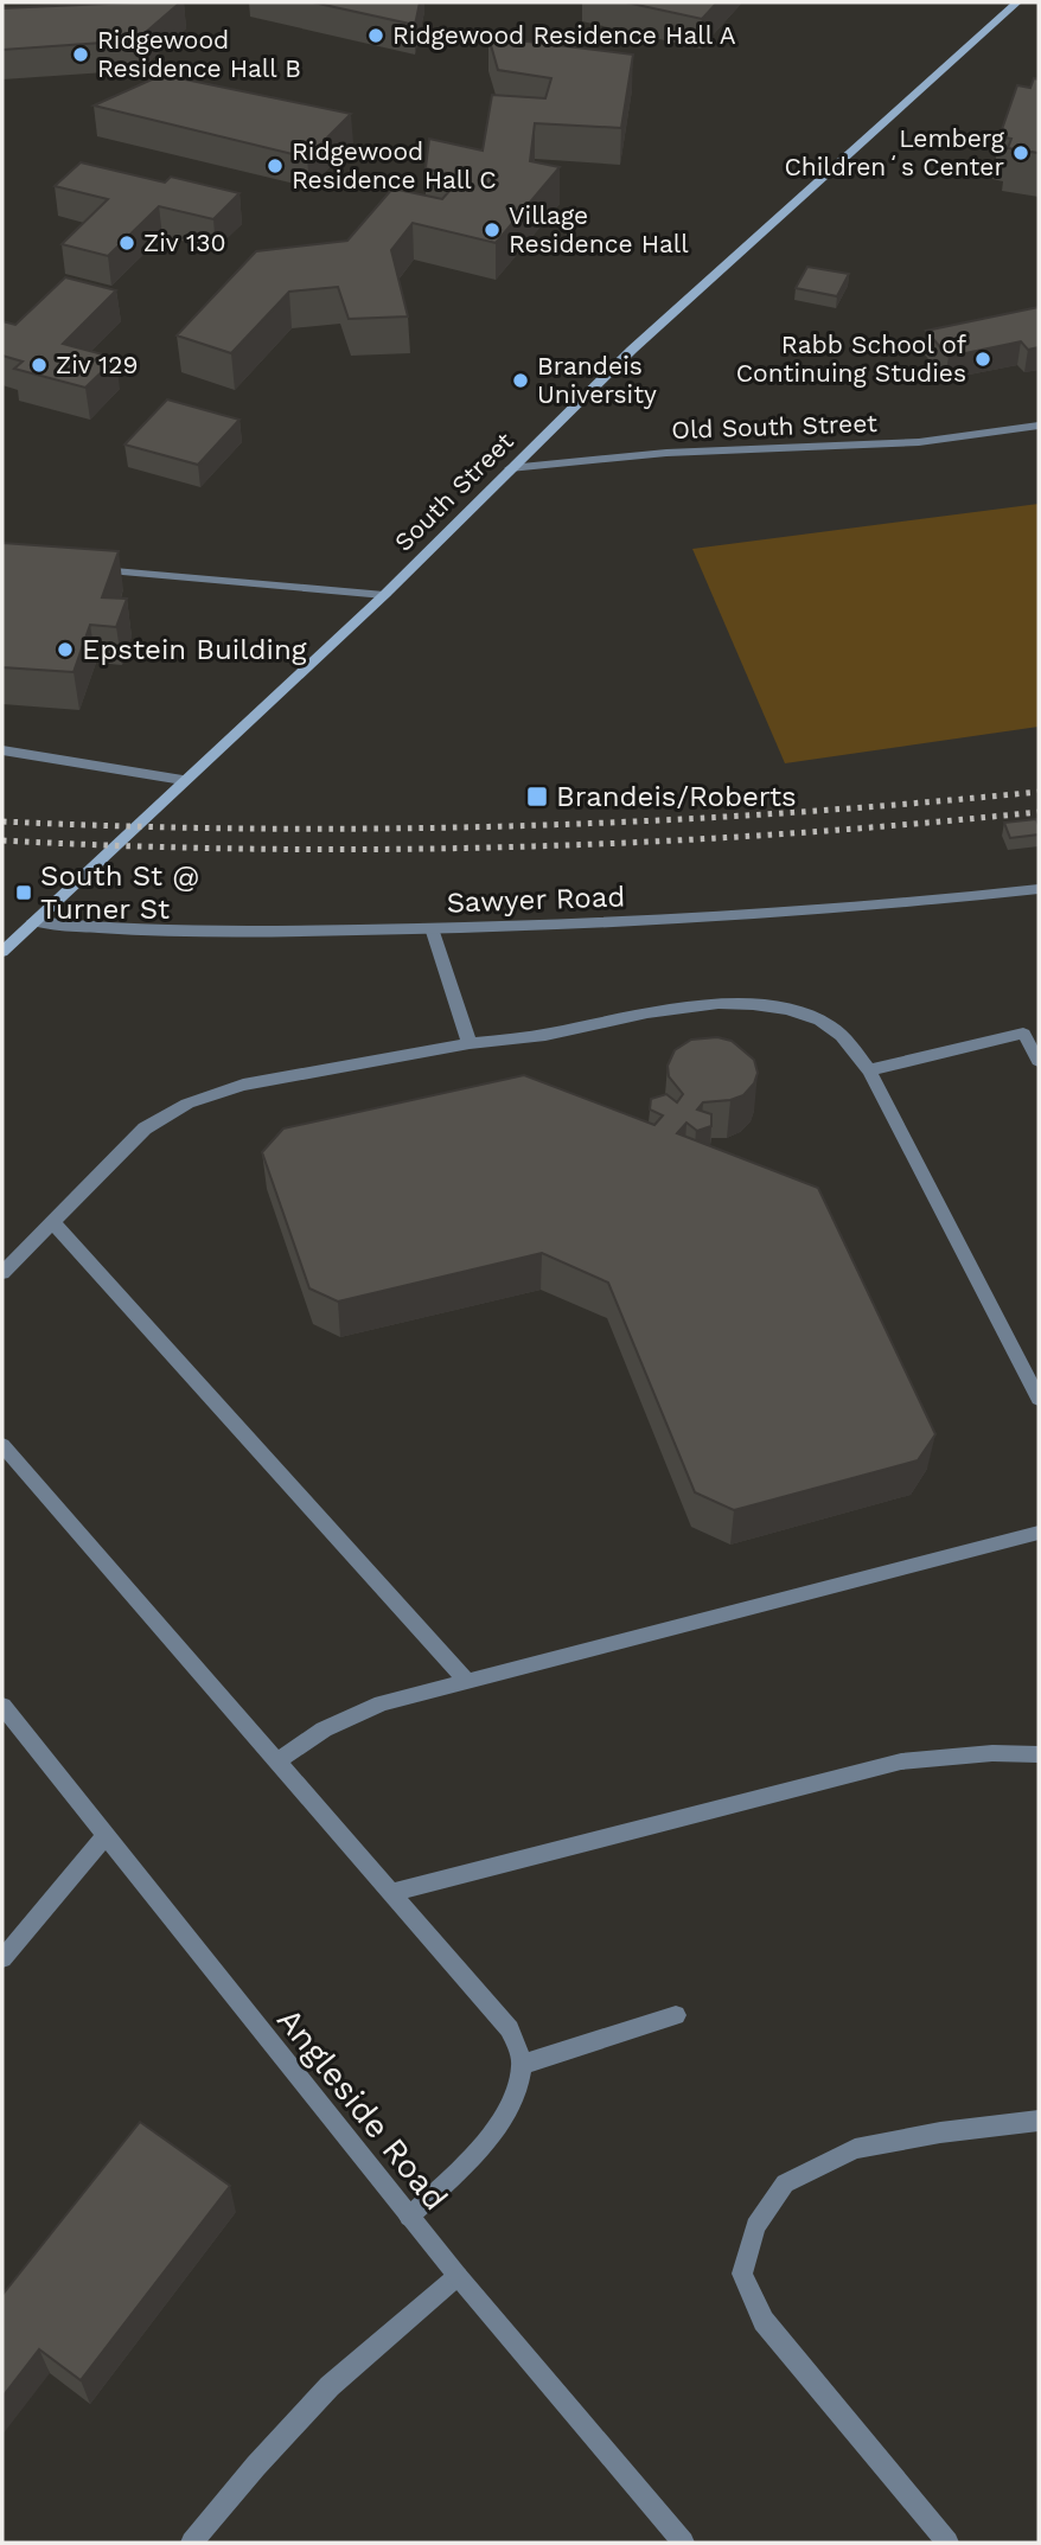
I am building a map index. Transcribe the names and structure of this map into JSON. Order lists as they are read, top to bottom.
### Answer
{
  "streets": {
    "main road": ["South Street"],
    "street": ["Old South Street", "Sawyer Road", "Angleside Road"]
  },
  "crossings": [
    ["Old South Street", "South Street"],
    ["South Street", "Sawyer Road"]
  ],
  "places": {
    "other": [
      "Ridgewood Residence Hall A",
      "Ridgewood Residence Hall B",
      "Lemberg Childrenʻs Center",
      "Ridgewood Residence Hall C",
      "Village Residence Hall",
      "Ziv 130",
      "Rabb School of Continuing Studies",
      "Ziv 129",
      "Brandeis University",
      "Epstein Building"
    ],
    "transit": ["Brandeis/Roberts", "South St @ Turner St"]
  }
}
